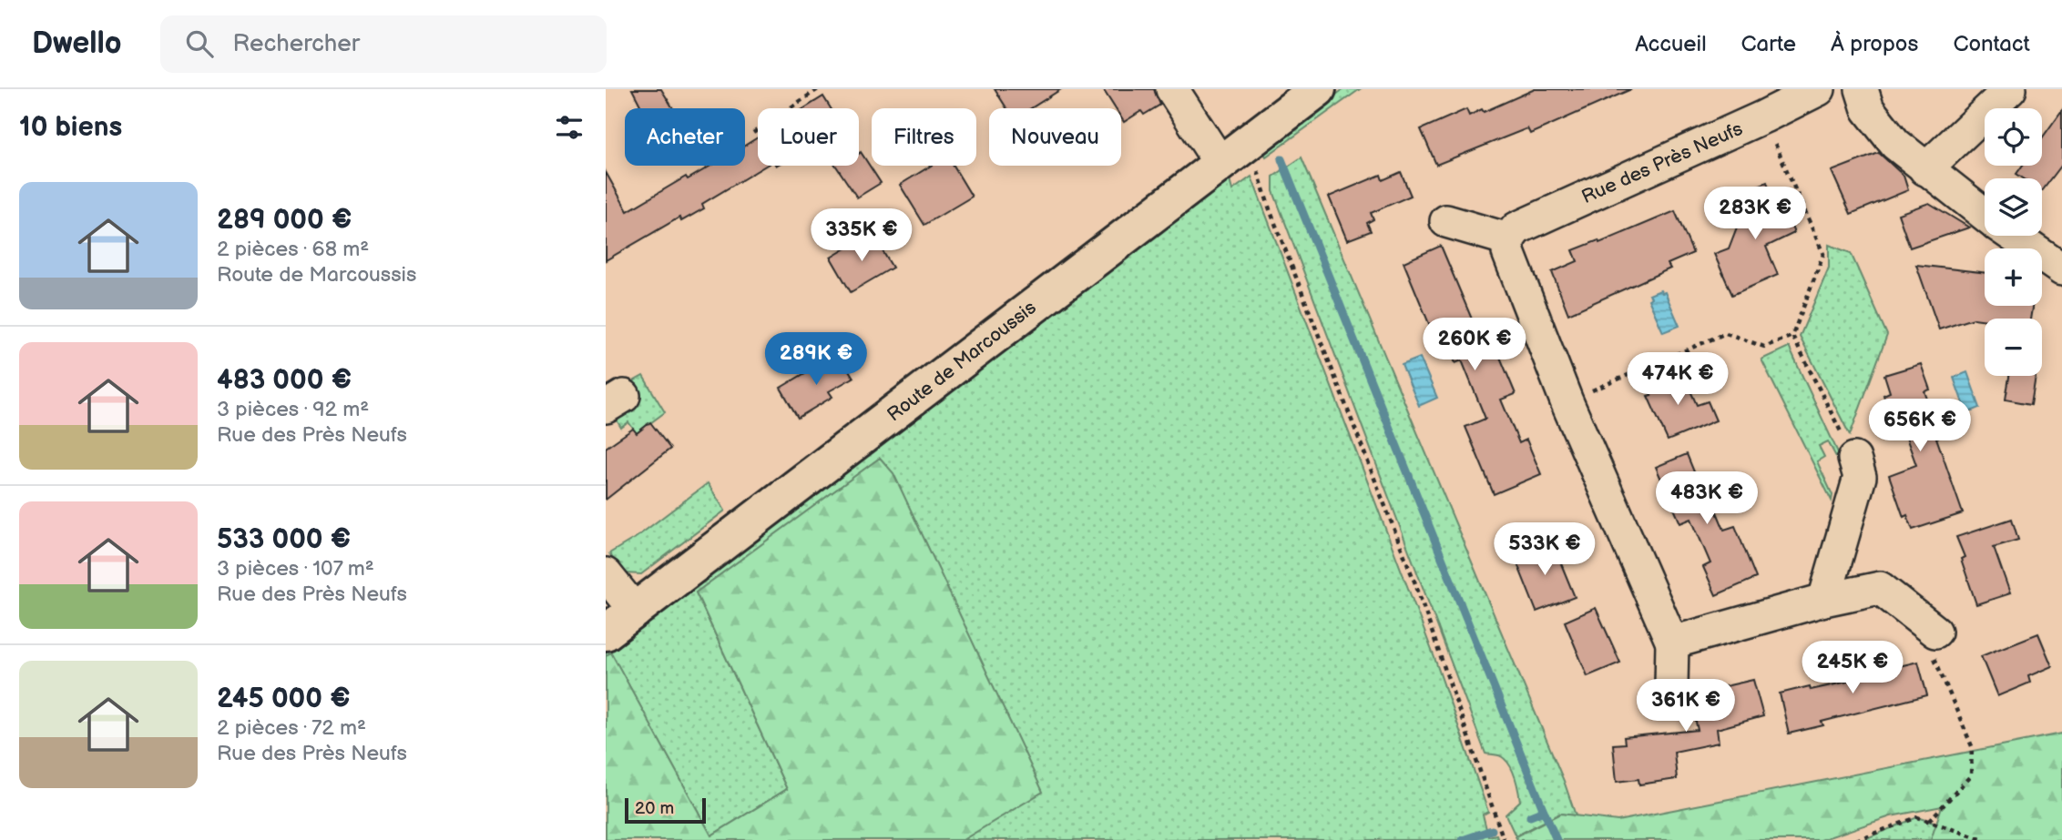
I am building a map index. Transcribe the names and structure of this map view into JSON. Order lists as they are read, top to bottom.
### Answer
{
  "streets": {
    "main road": ["Route de Marcoussis"],
    "street": ["Rue des Près Neufs"]
  },
  "scale_bar": "20 m",
  "page": {
    "header": "Dwello",
    "search": "Rechercher",
    "nav": [
      "Accueil",
      "Carte",
      "À propos",
      "Contact"
    ],
    "heading": "10 biens",
    "map_buttons": ["+", "−"],
    "chip": [
      "Acheter",
      "Louer",
      "Filtres",
      "Nouveau"
    ],
    "list": [
      {
        "name": "289 000 €",
        "note": "2 pièces · 68 m² · Route de Marcoussis"
      },
      {
        "name": "483 000 €",
        "note": "3 pièces · 92 m² · Rue des Près Neufs"
      },
      {
        "name": "533 000 €",
        "note": "3 pièces · 107 m² · Rue des Près Neufs"
      },
      {
        "name": "245 000 €",
        "note": "2 pièces · 72 m² · Rue des Près Neufs"
      }
    ],
    "price": [
      "283K €",
      "335K €",
      "260K €",
      "289K €",
      "474K €",
      "656K €",
      "483K €",
      "533K €",
      "245K €",
      "361K €"
    ],
    "scale": "20 m"
  }
}
